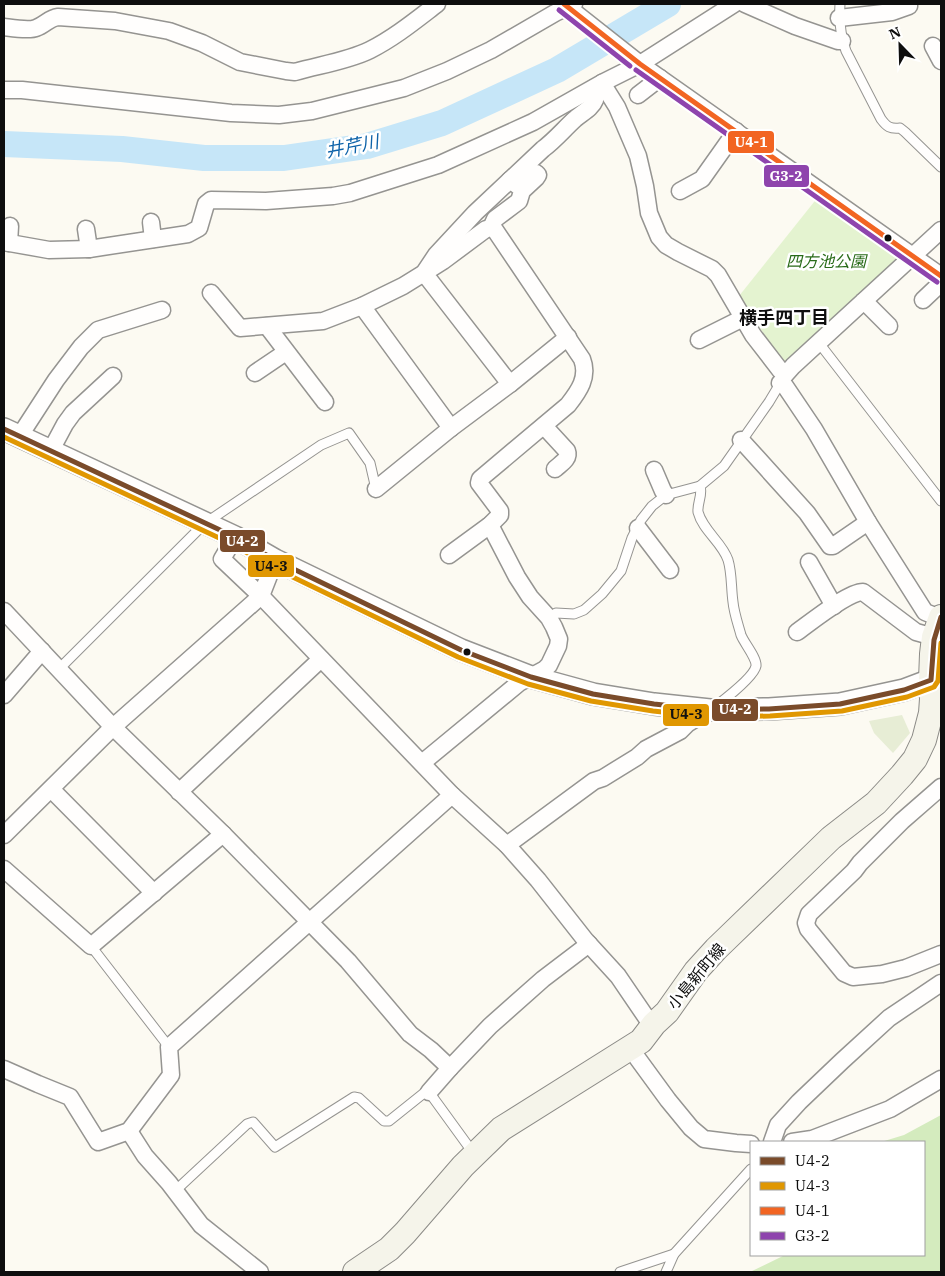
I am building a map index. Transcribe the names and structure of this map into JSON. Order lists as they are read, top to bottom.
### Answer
{
  "streets": {
    "main road": ["小島新町線"]
  },
  "districts": ["横手四丁目"],
  "water": ["井芹川"],
  "parks": ["四方池公園"],
  "lines": [
    "transit line U4-1",
    "transit line G3-2",
    "transit line U4-2",
    "transit line U4-3"
  ],
  "legend": [
    "U4-2",
    "U4-3",
    "U4-1",
    "G3-2"
  ],
  "north": "top left"
}
